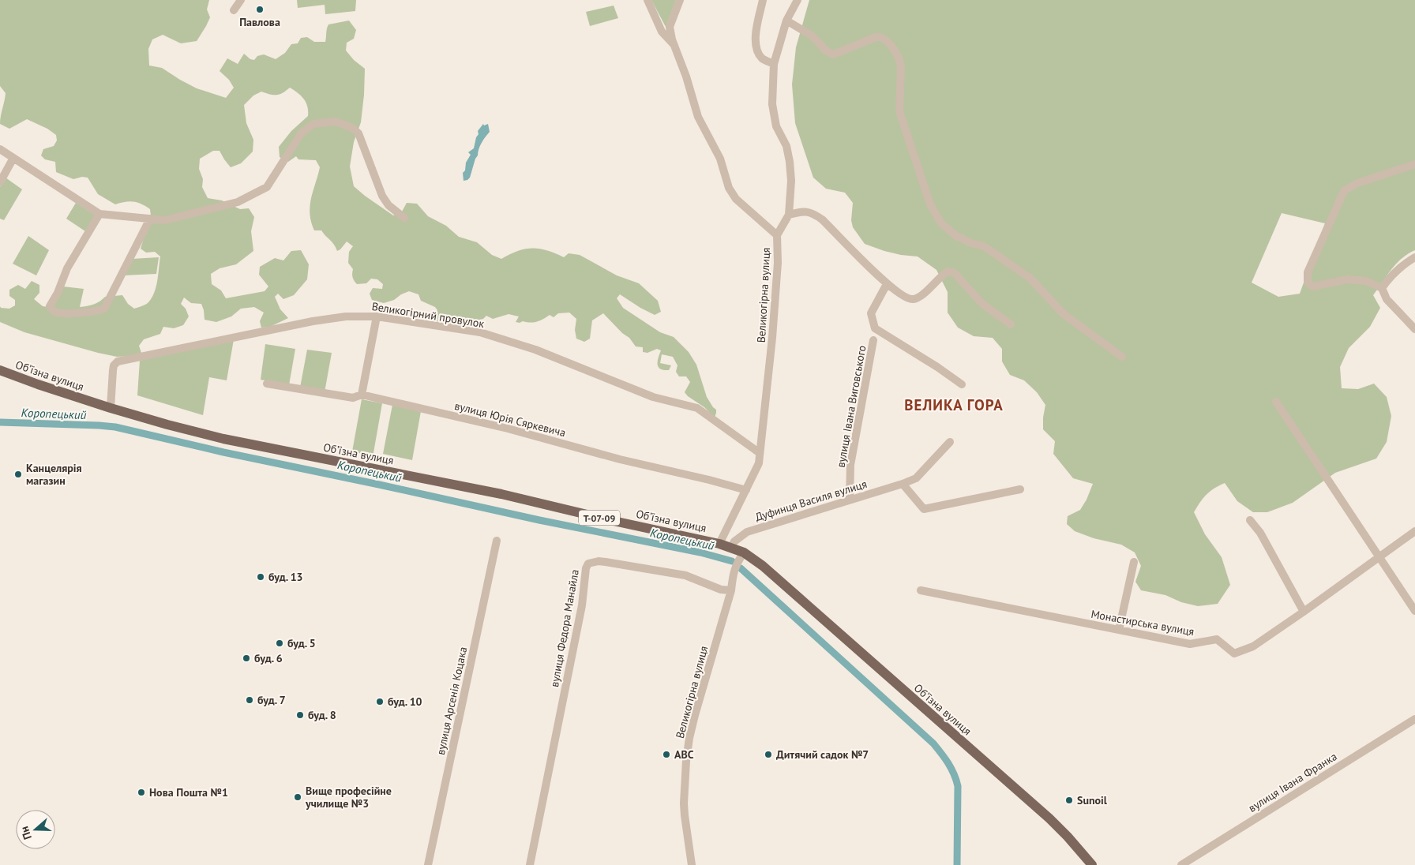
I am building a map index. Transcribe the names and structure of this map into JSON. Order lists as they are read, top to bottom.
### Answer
{
  "streets": {
    "main road": ["Обʼїзна вулиця", "Т-07-09"],
    "street": [
      "Великогірна вулиця",
      "Великогірний провулок",
      "вулиця Івана Виговського",
      "вулиця Юрія Сяркевича",
      "Дуфинця Василя вулиця",
      "Монастирська вулиця",
      "вулиця Федора Манайла",
      "вулиця Арсенія Коцака",
      "вулиця Івана Франка"
    ]
  },
  "crossings": [
    ["Великогірна вулиця", "Великогірний провулок"],
    ["Великогірна вулиця", "Обʼїзна вулиця"],
    ["Великогірна вулиця", "вулиця Юрія Сяркевича"],
    ["Великогірна вулиця", "вулиця Федора Манайла"],
    ["Великогірний провулок", "Обʼїзна вулиця"],
    ["Обʼїзна вулиця", "Дуфинця Василя вулиця"],
    ["вулиця Івана Виговського", "Дуфинця Василя вулиця"]
  ],
  "districts": ["ВЕЛИКА ГОРА"],
  "water": ["Коропецький"],
  "places": [
    "Павлова",
    "Канцелярія магазин",
    "буд. 13",
    "буд. 5",
    "буд. 6",
    "буд. 7",
    "буд. 10",
    "буд. 8",
    "АВС",
    "Дитячий садок №7",
    "Нова Пошта №1",
    "Вище професійне училище №3",
    "Sunoil"
  ],
  "north": "left"
}
